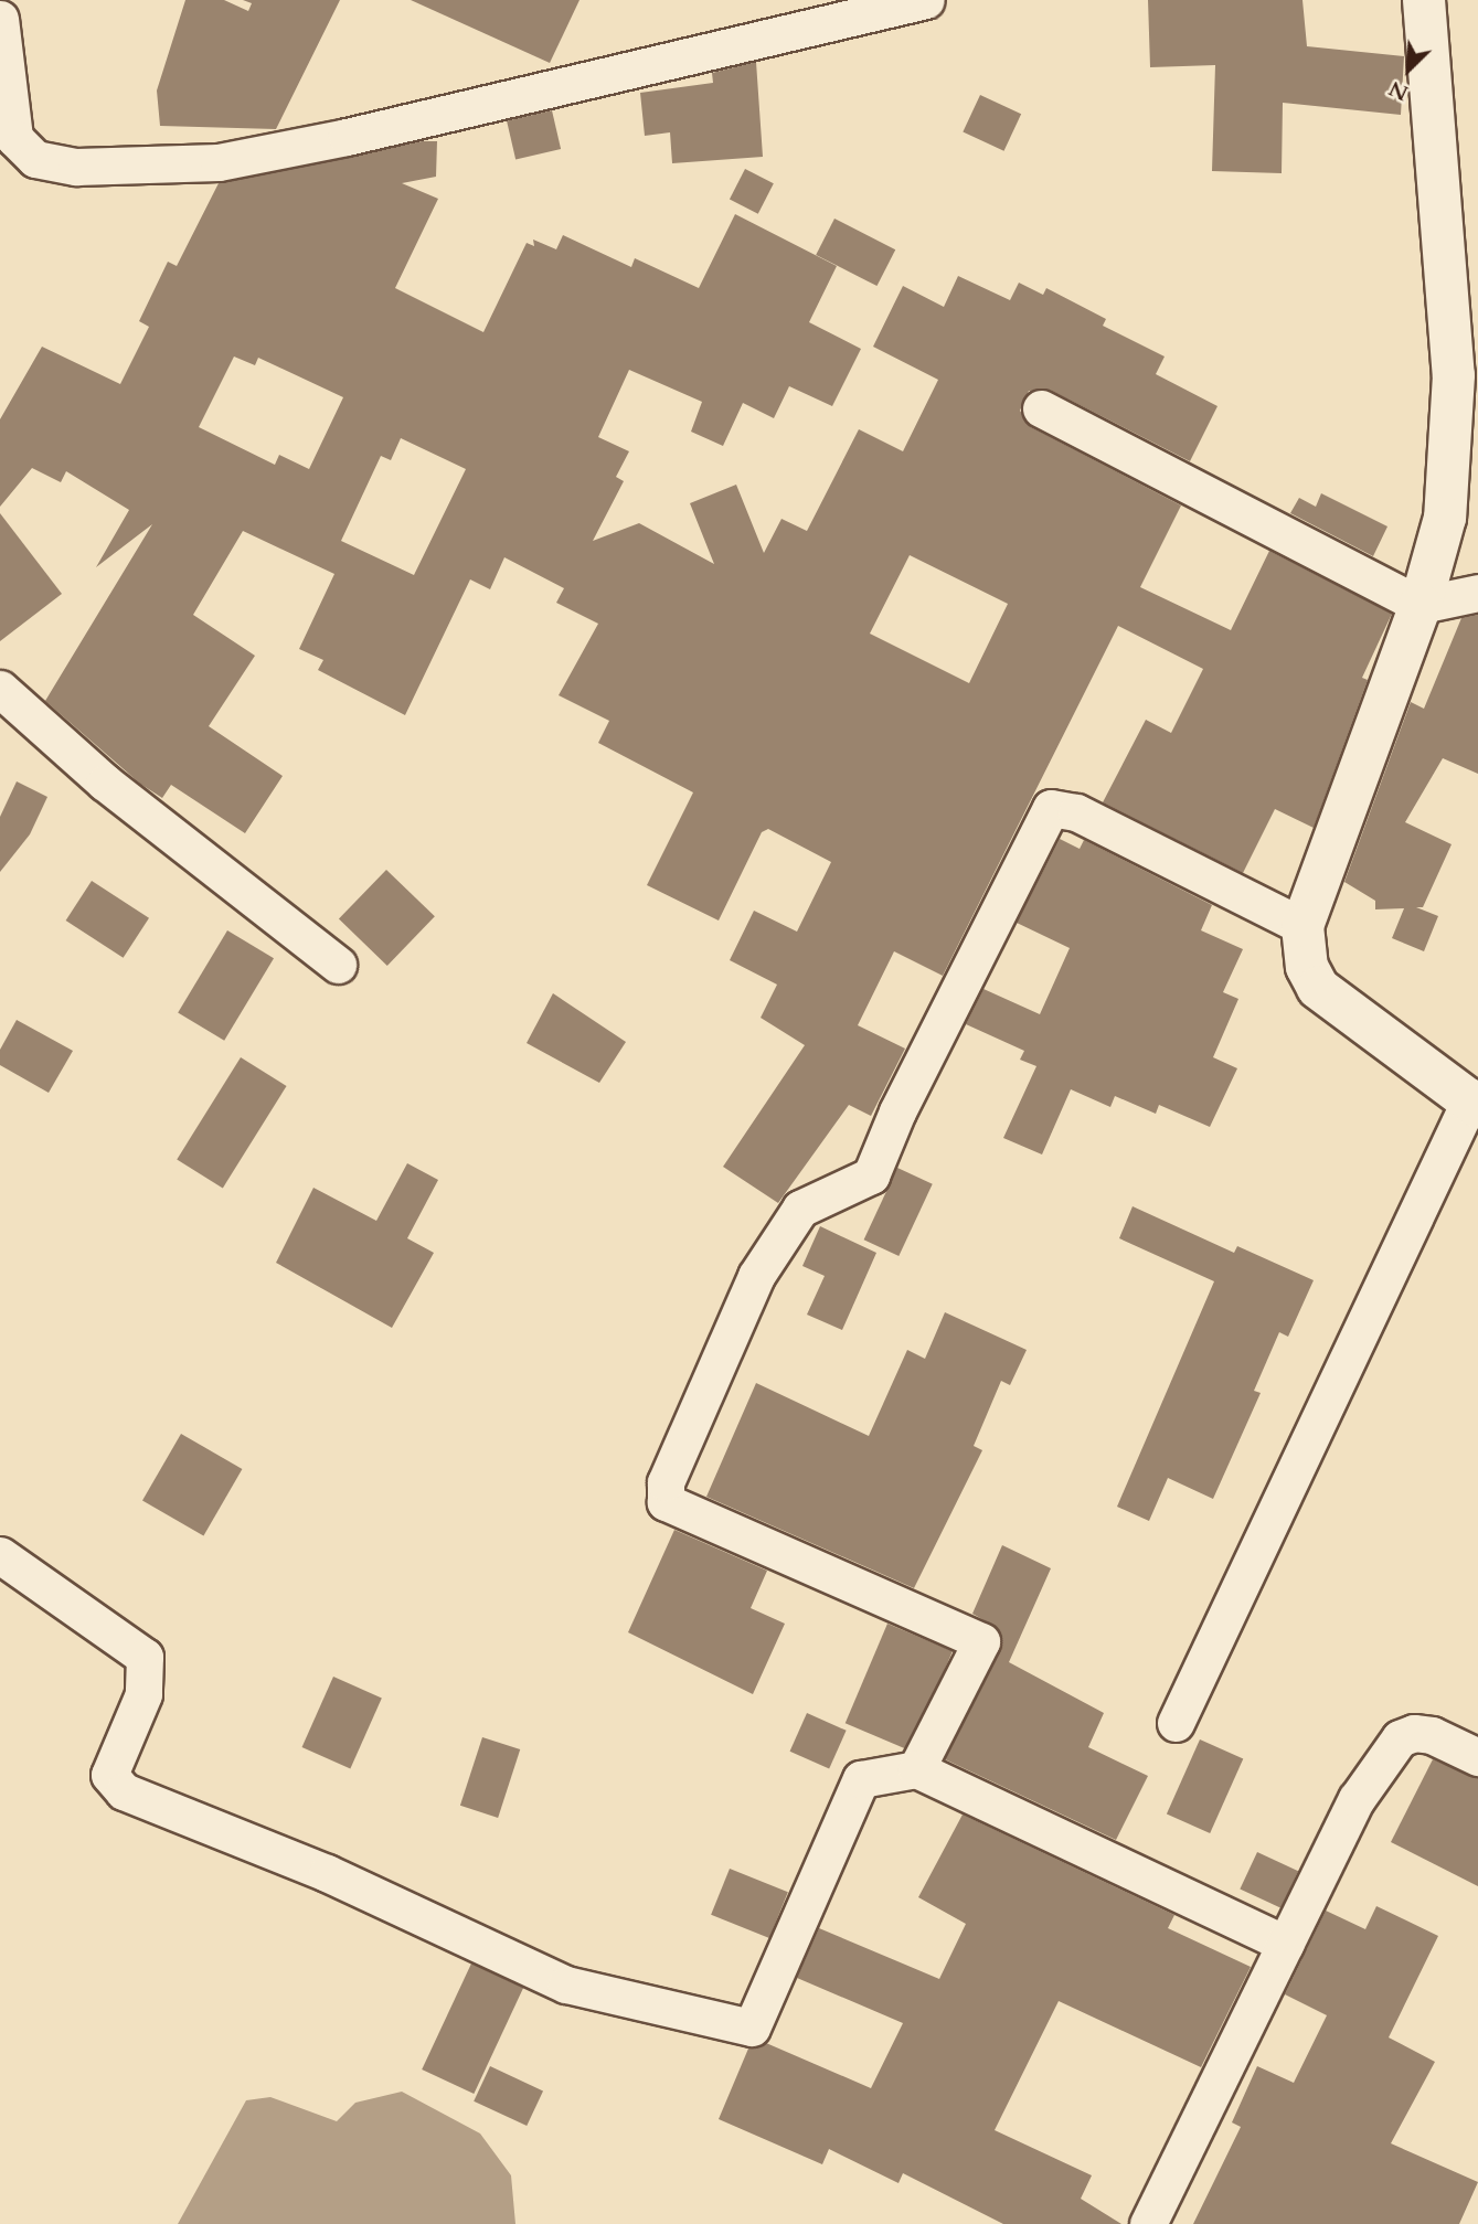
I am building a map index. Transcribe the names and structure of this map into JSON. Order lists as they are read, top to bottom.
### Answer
{
  "north": "bottom left"
}
